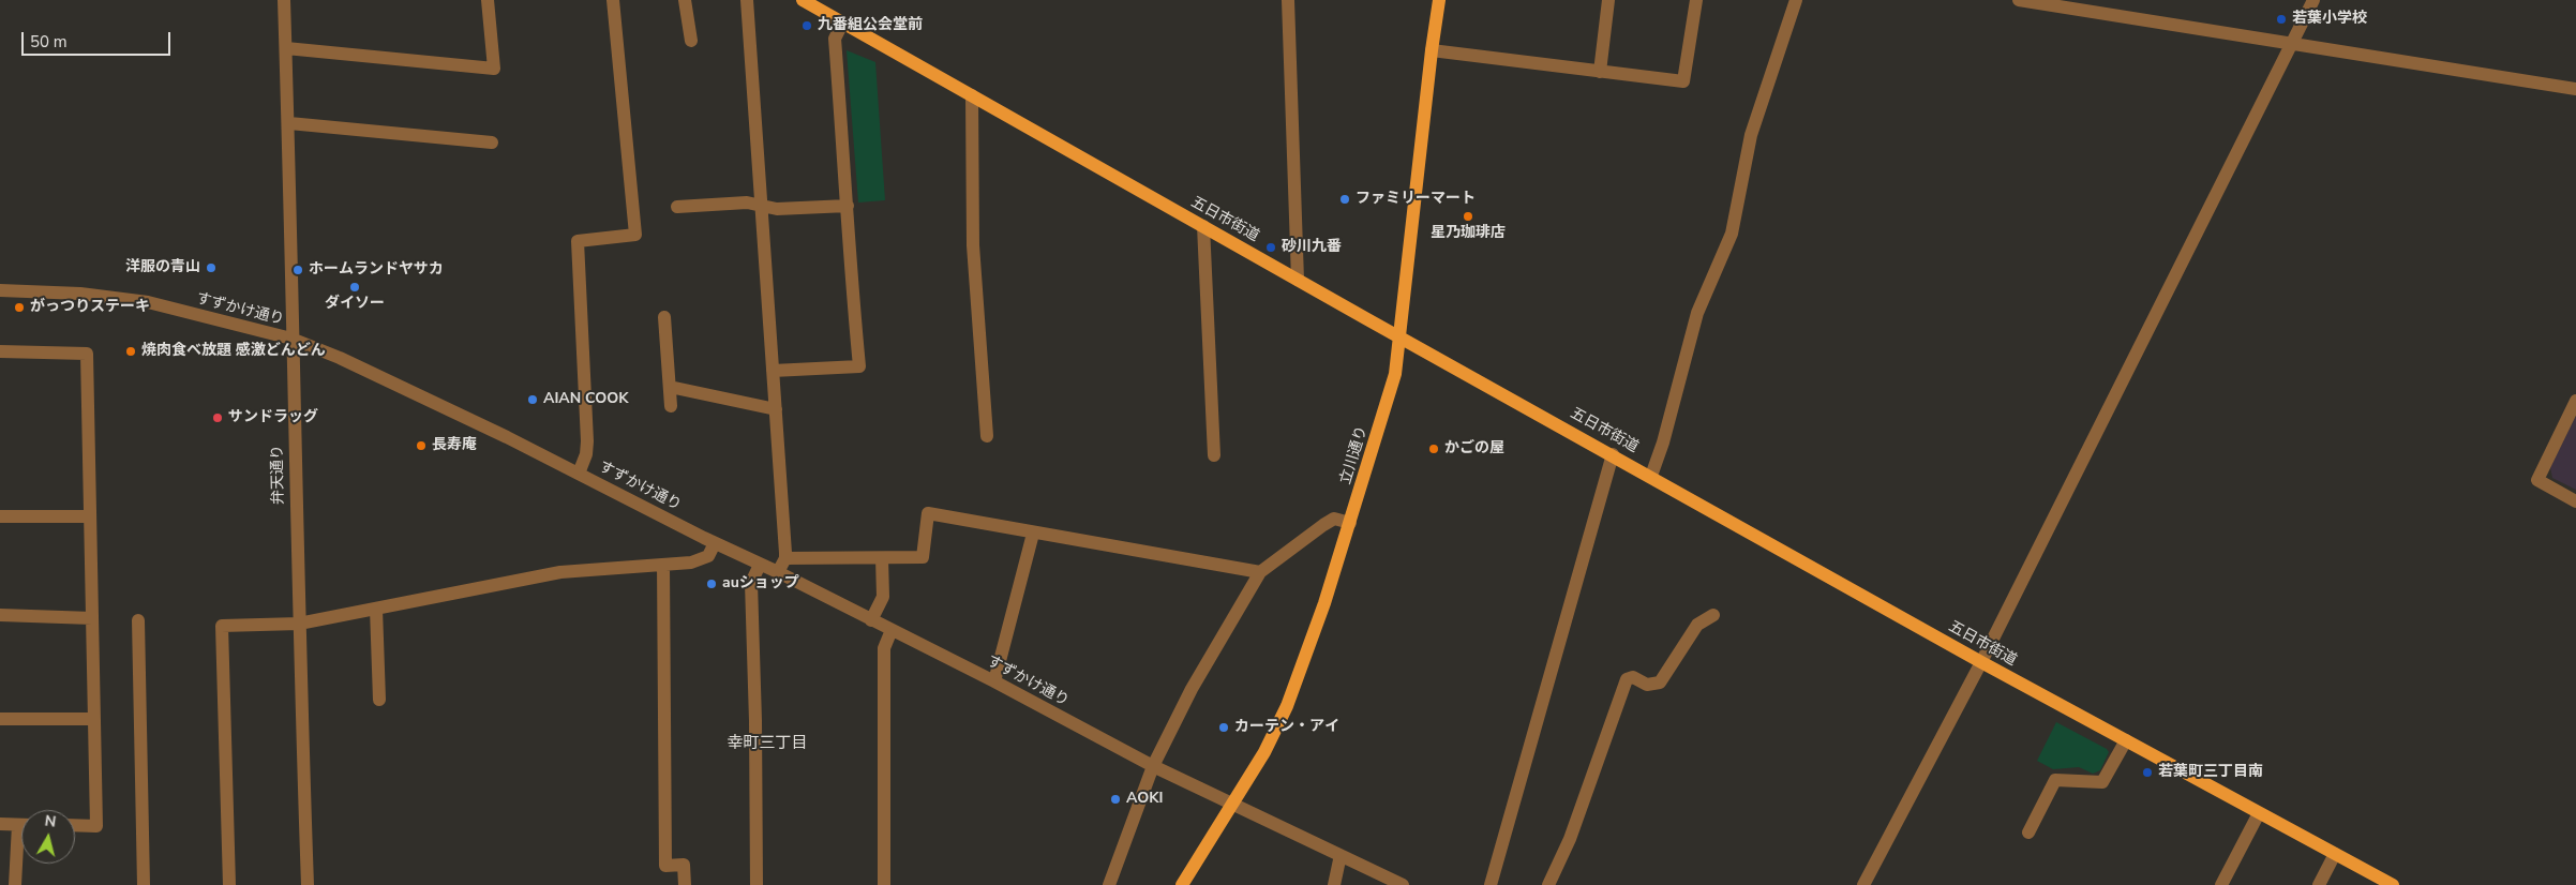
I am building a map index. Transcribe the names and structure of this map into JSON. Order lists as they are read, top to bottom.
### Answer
{
  "streets": {
    "main road": ["五日市街道", "立川通り"],
    "street": ["すずかけ通り", "弁天通り"]
  },
  "crossings": [
    ["五日市街道", "立川通り"],
    ["すずかけ通り", "立川通り"],
    ["すずかけ通り", "弁天通り"]
  ],
  "districts": ["幸町三丁目"],
  "places": [
    "若葉小学校",
    "九番組公会堂前",
    "ファミリーマート",
    "星乃珈琲店",
    "砂川九番",
    "洋服の青山",
    "ホームランドヤサカ",
    "ダイソー",
    "がっつりステーキ",
    "焼肉食べ放題 感激どんどん",
    "AIAN COOK",
    "サンドラッグ",
    "長寿庵",
    "かごの屋",
    "auショップ",
    "カーテン・アイ",
    "若葉町三丁目南",
    "AOKI"
  ],
  "scale_bar": "50 m",
  "north": "top"
}
